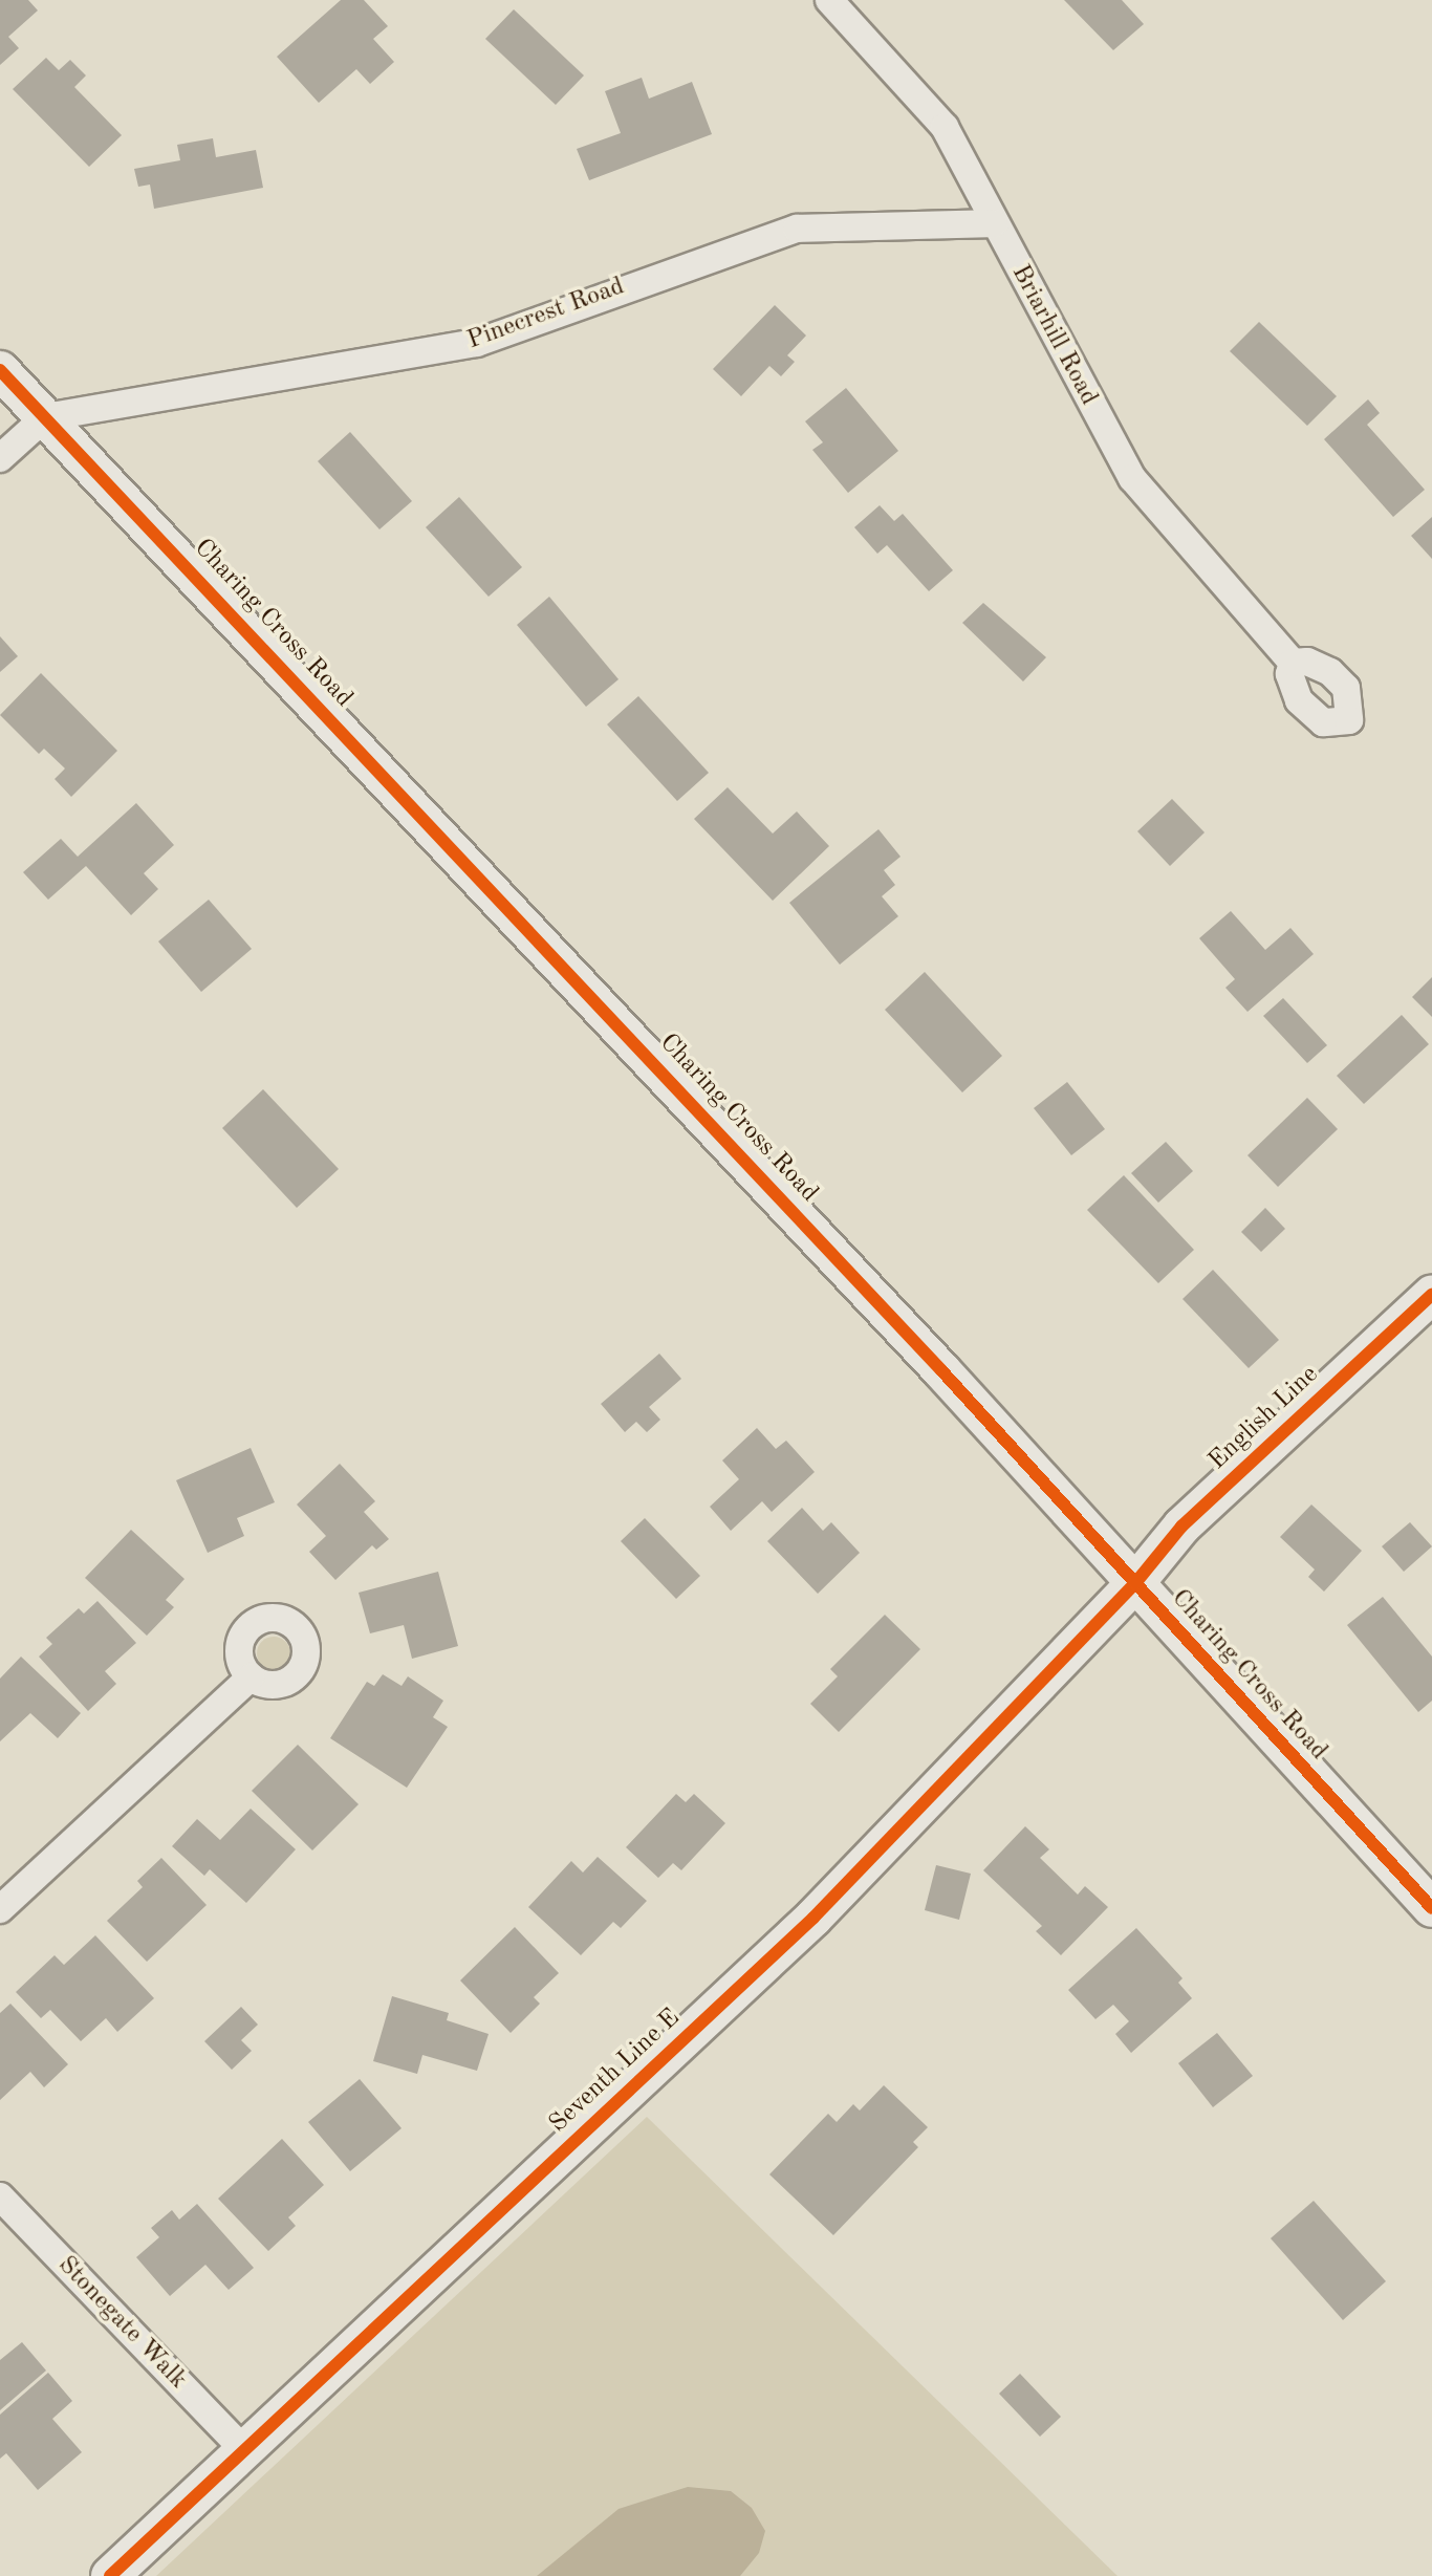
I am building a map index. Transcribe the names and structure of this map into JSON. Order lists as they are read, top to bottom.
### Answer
{
  "streets": {
    "main road": ["Charing Cross Road", "English Line", "Seventh Line E"],
    "street": ["Pinecrest Road", "Briarhill Road", "Stonegate Walk"]
  },
  "crossings": [
    ["Pinecrest Road", "Briarhill Road"],
    ["Pinecrest Road", "Charing Cross Road"],
    ["Charing Cross Road", "English Line"],
    ["Charing Cross Road", "Seventh Line E"],
    ["English Line", "Seventh Line E"],
    ["Seventh Line E", "Stonegate Walk"]
  ]
}
